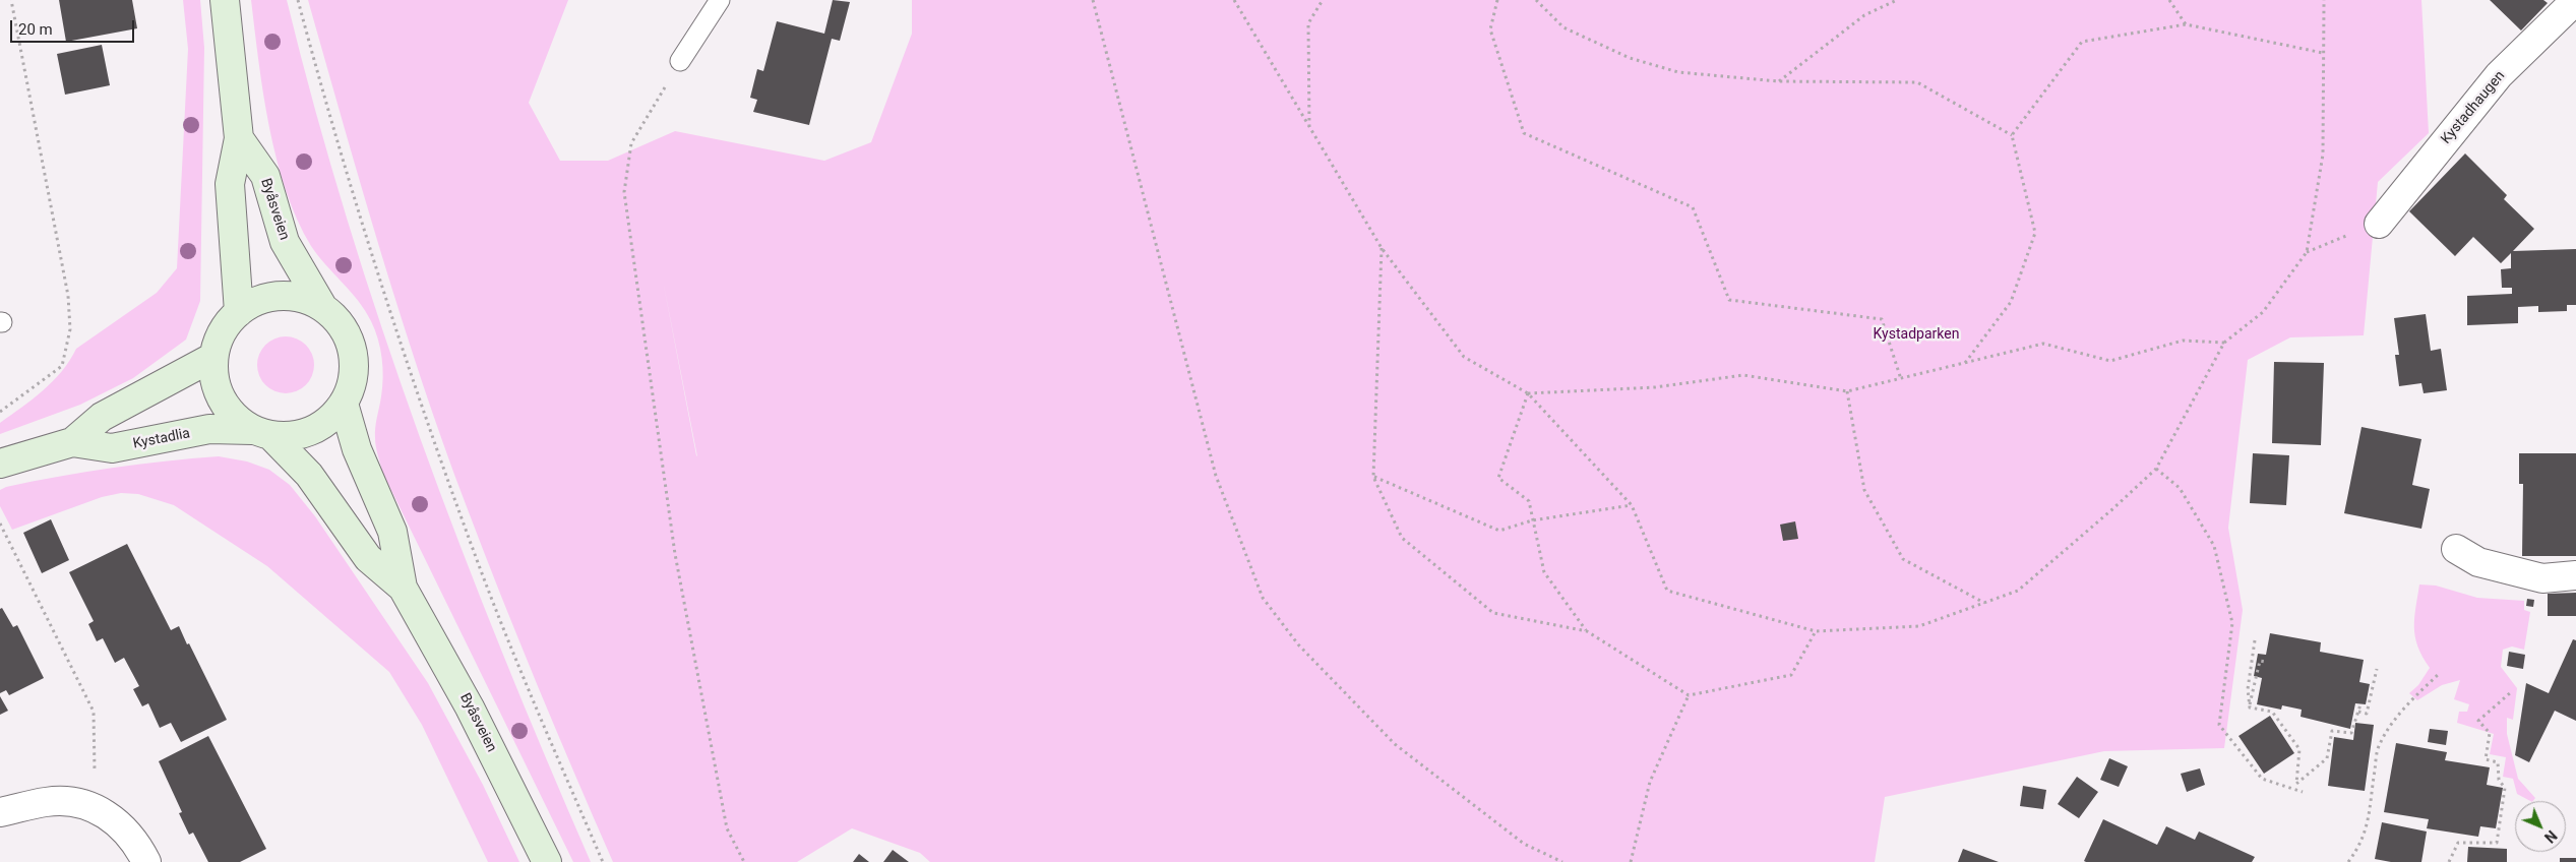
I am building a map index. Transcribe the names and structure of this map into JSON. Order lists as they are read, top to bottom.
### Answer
{
  "streets": {
    "main road": ["Byåsveien", "Kystadlia"],
    "street": ["Kystadhaugen"]
  },
  "crossings": [
    ["Byåsveien", "Kystadlia"]
  ],
  "parks": ["Kystadparken"],
  "scale_bar": "20 m",
  "north": "bottom right"
}
